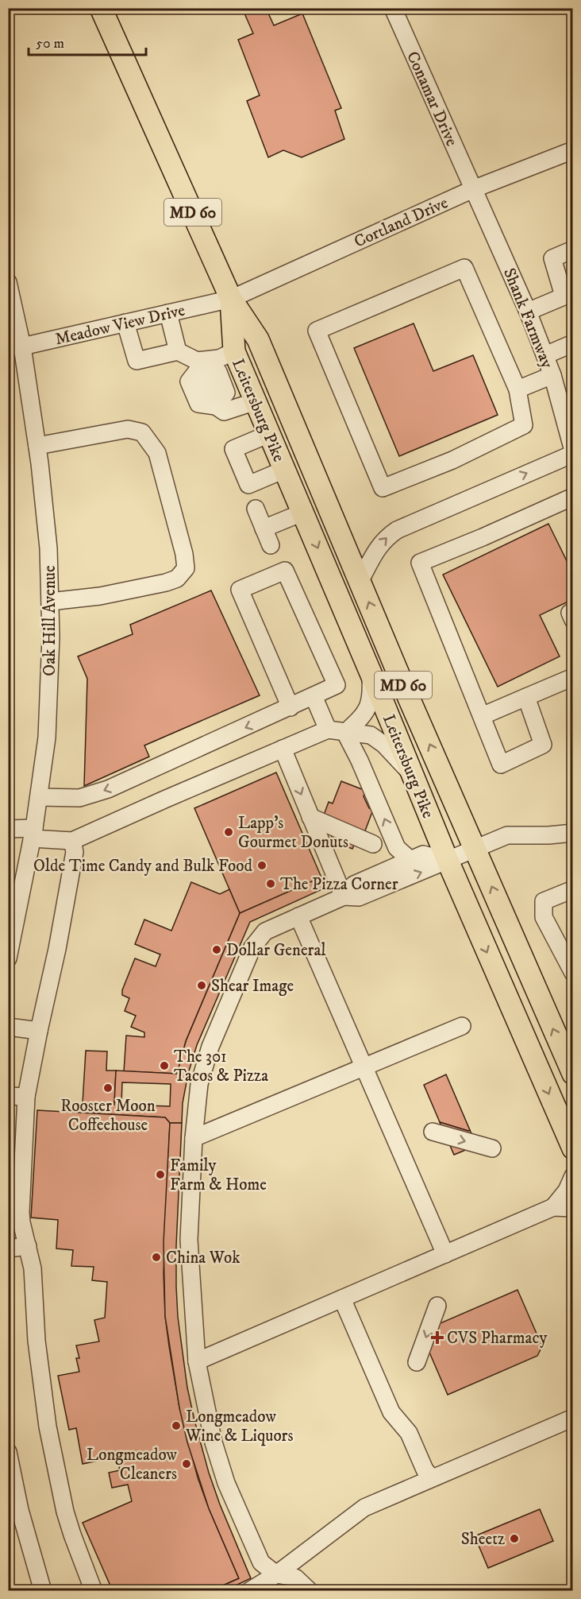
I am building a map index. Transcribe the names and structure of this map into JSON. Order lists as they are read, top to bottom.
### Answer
{
  "streets": {
    "main road": ["MD 60", "Leitersburg Pike"],
    "street": [
      "Conamar Drive",
      "Cortland Drive",
      "Shank Farmway",
      "Meadow View Drive",
      "Oak Hill Avenue"
    ]
  },
  "crossings": [
    ["Conamar Drive", "Cortland Drive"],
    ["Conamar Drive", "Shank Farmway"],
    ["Cortland Drive", "Shank Farmway"],
    ["Cortland Drive", "Meadow View Drive"],
    ["Cortland Drive", "Leitersburg Pike"],
    ["Meadow View Drive", "Leitersburg Pike"],
    ["Meadow View Drive", "Oak Hill Avenue"]
  ],
  "places": {
    "other": [
      "Lapp's Gourmet Donuts",
      "Olde Time Candy and Bulk Food",
      "The Pizza Corner",
      "Dollar General",
      "Shear Image",
      "The 301 Tacos & Pizza",
      "Rooster Moon Coffeehouse",
      "Family Farm & Home",
      "China Wok",
      "Longmeadow Wine & Liquors",
      "Longmeadow Cleaners",
      "Sheetz"
    ],
    "health": ["CVS Pharmacy"]
  },
  "scale_bar": "50 m"
}
